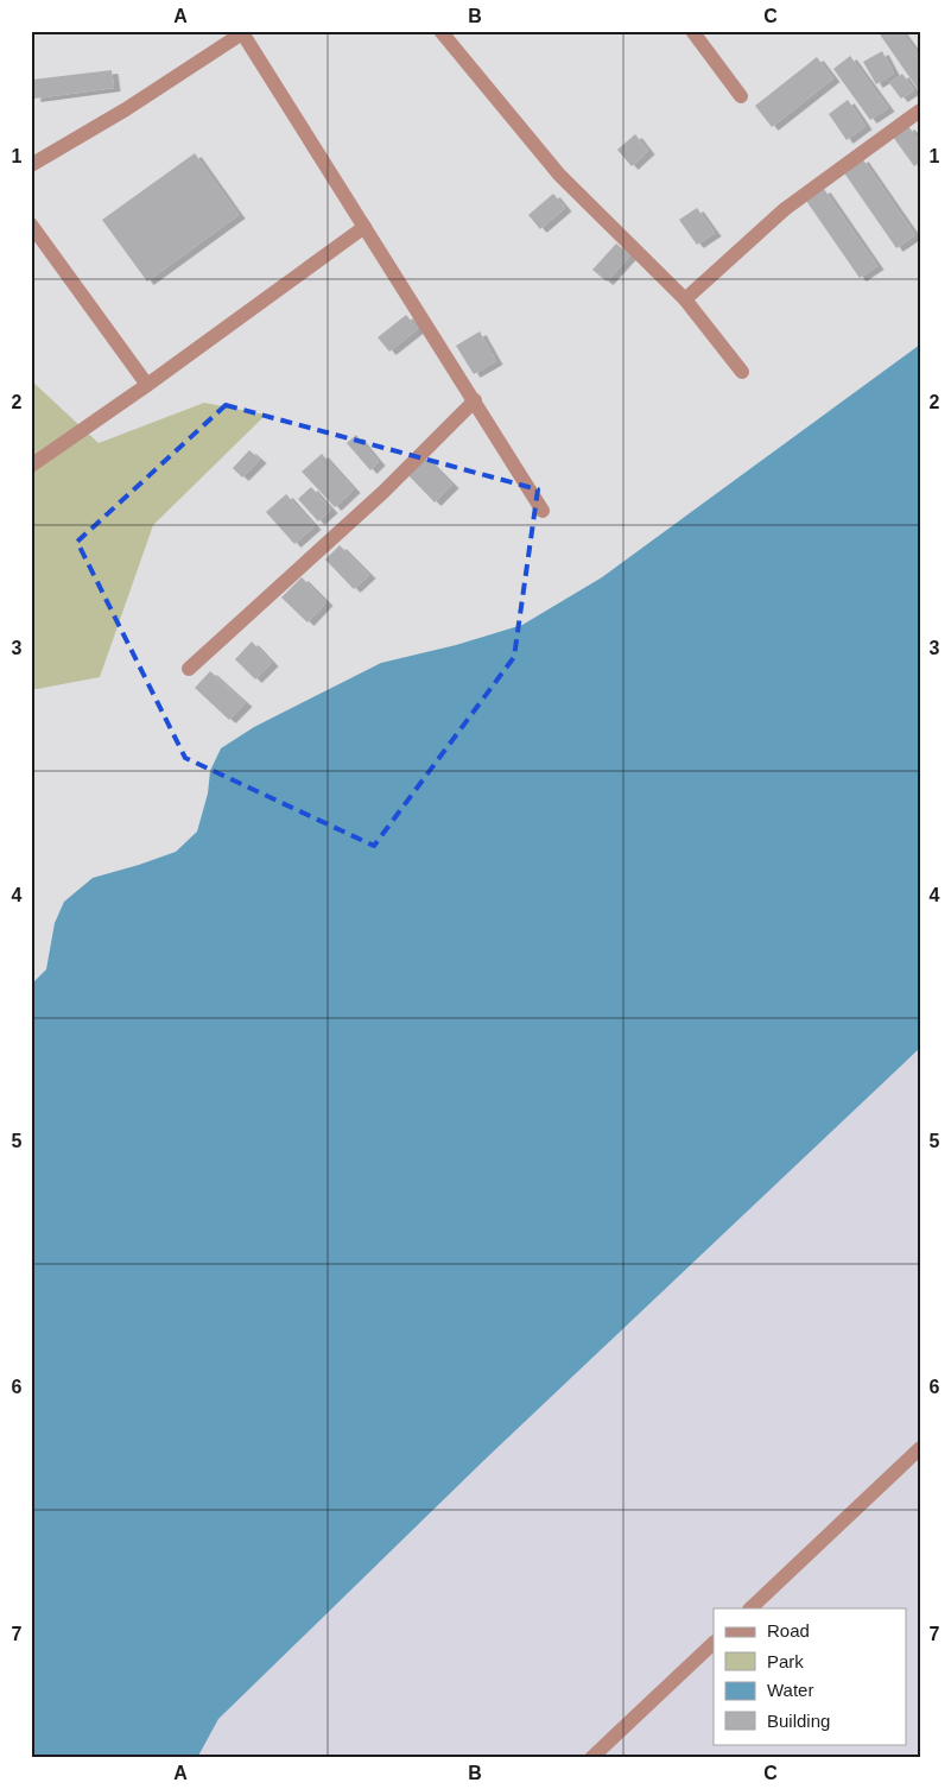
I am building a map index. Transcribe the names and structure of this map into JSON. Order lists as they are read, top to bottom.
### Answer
{
  "legend": [
    "Road",
    "Park",
    "Water",
    "Building"
  ],
  "grid": {
    "columns": ["A", "B", "C"],
    "rows": [
      "1",
      "2",
      "3",
      "4",
      "5",
      "6",
      "7"
    ]
  }
}
